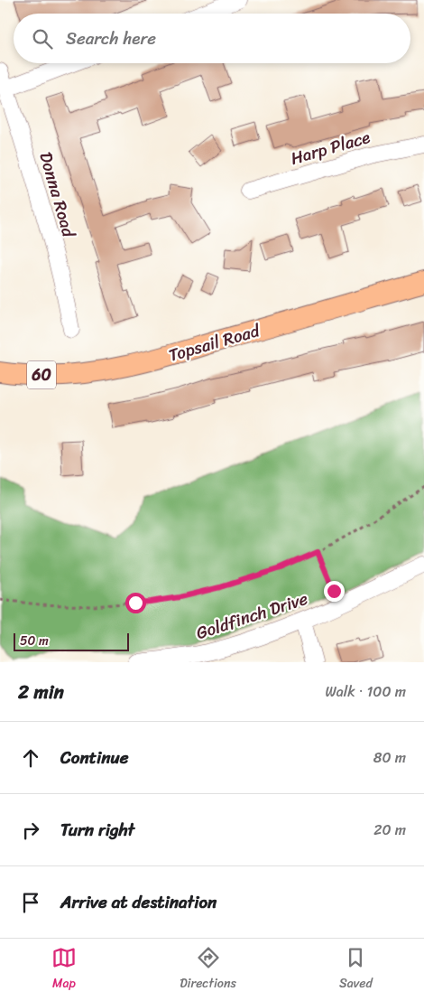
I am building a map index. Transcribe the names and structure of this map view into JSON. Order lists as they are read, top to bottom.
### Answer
{
  "streets": {
    "main road": ["Topsail Road", "60"],
    "street": ["Harp Place", "Donna Road", "Goldfinch Drive"]
  },
  "scale_bar": "50 m",
  "page": {
    "search": "Search here",
    "scale": "50 m",
    "heading": ["2 min", "Walk · 100 m"],
    "list": [
      ["Continue", "80 m"],
      ["Turn right", "20 m"],
      "Arrive at destination"
    ],
    "nav": ["Map", "Directions", "Saved"]
  }
}
